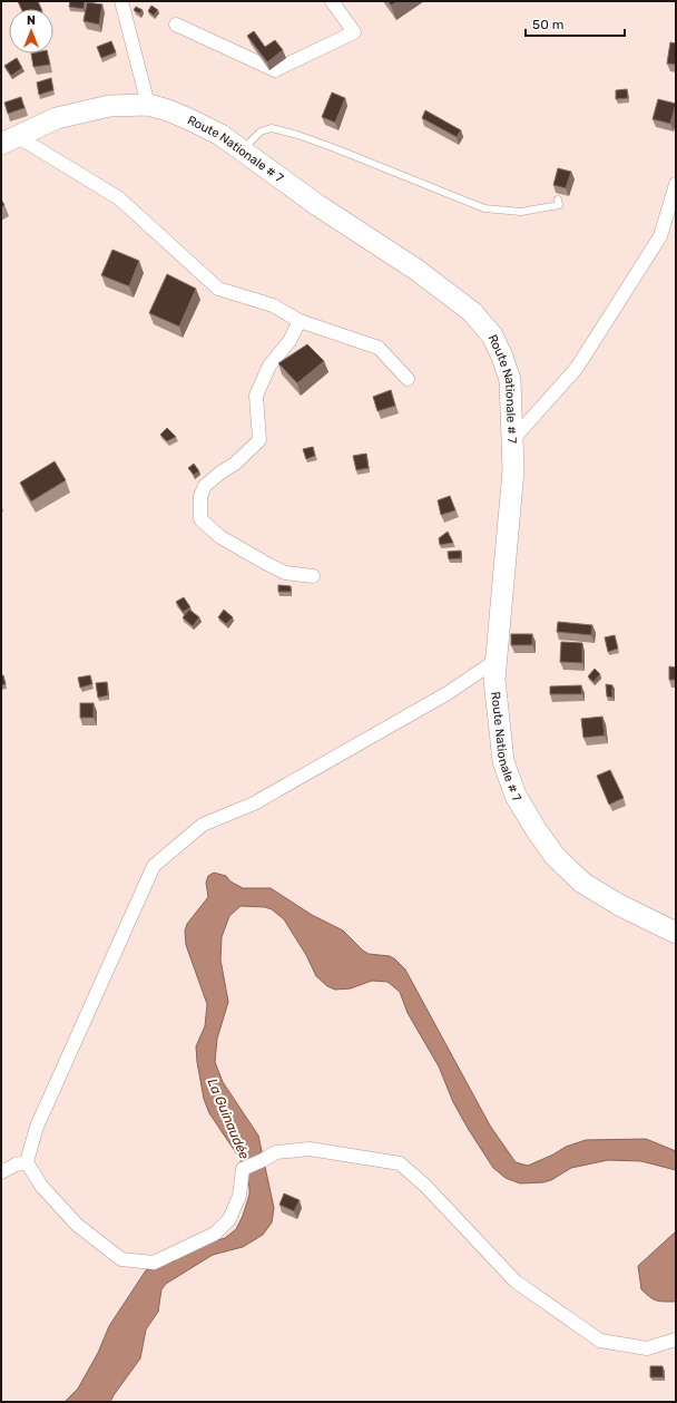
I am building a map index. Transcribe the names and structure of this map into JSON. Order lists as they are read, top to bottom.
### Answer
{
  "streets": {
    "main road": ["Route Nationale # 7"]
  },
  "water": ["La Guinaudée"],
  "scale_bar": "50 m",
  "north": "top"
}
